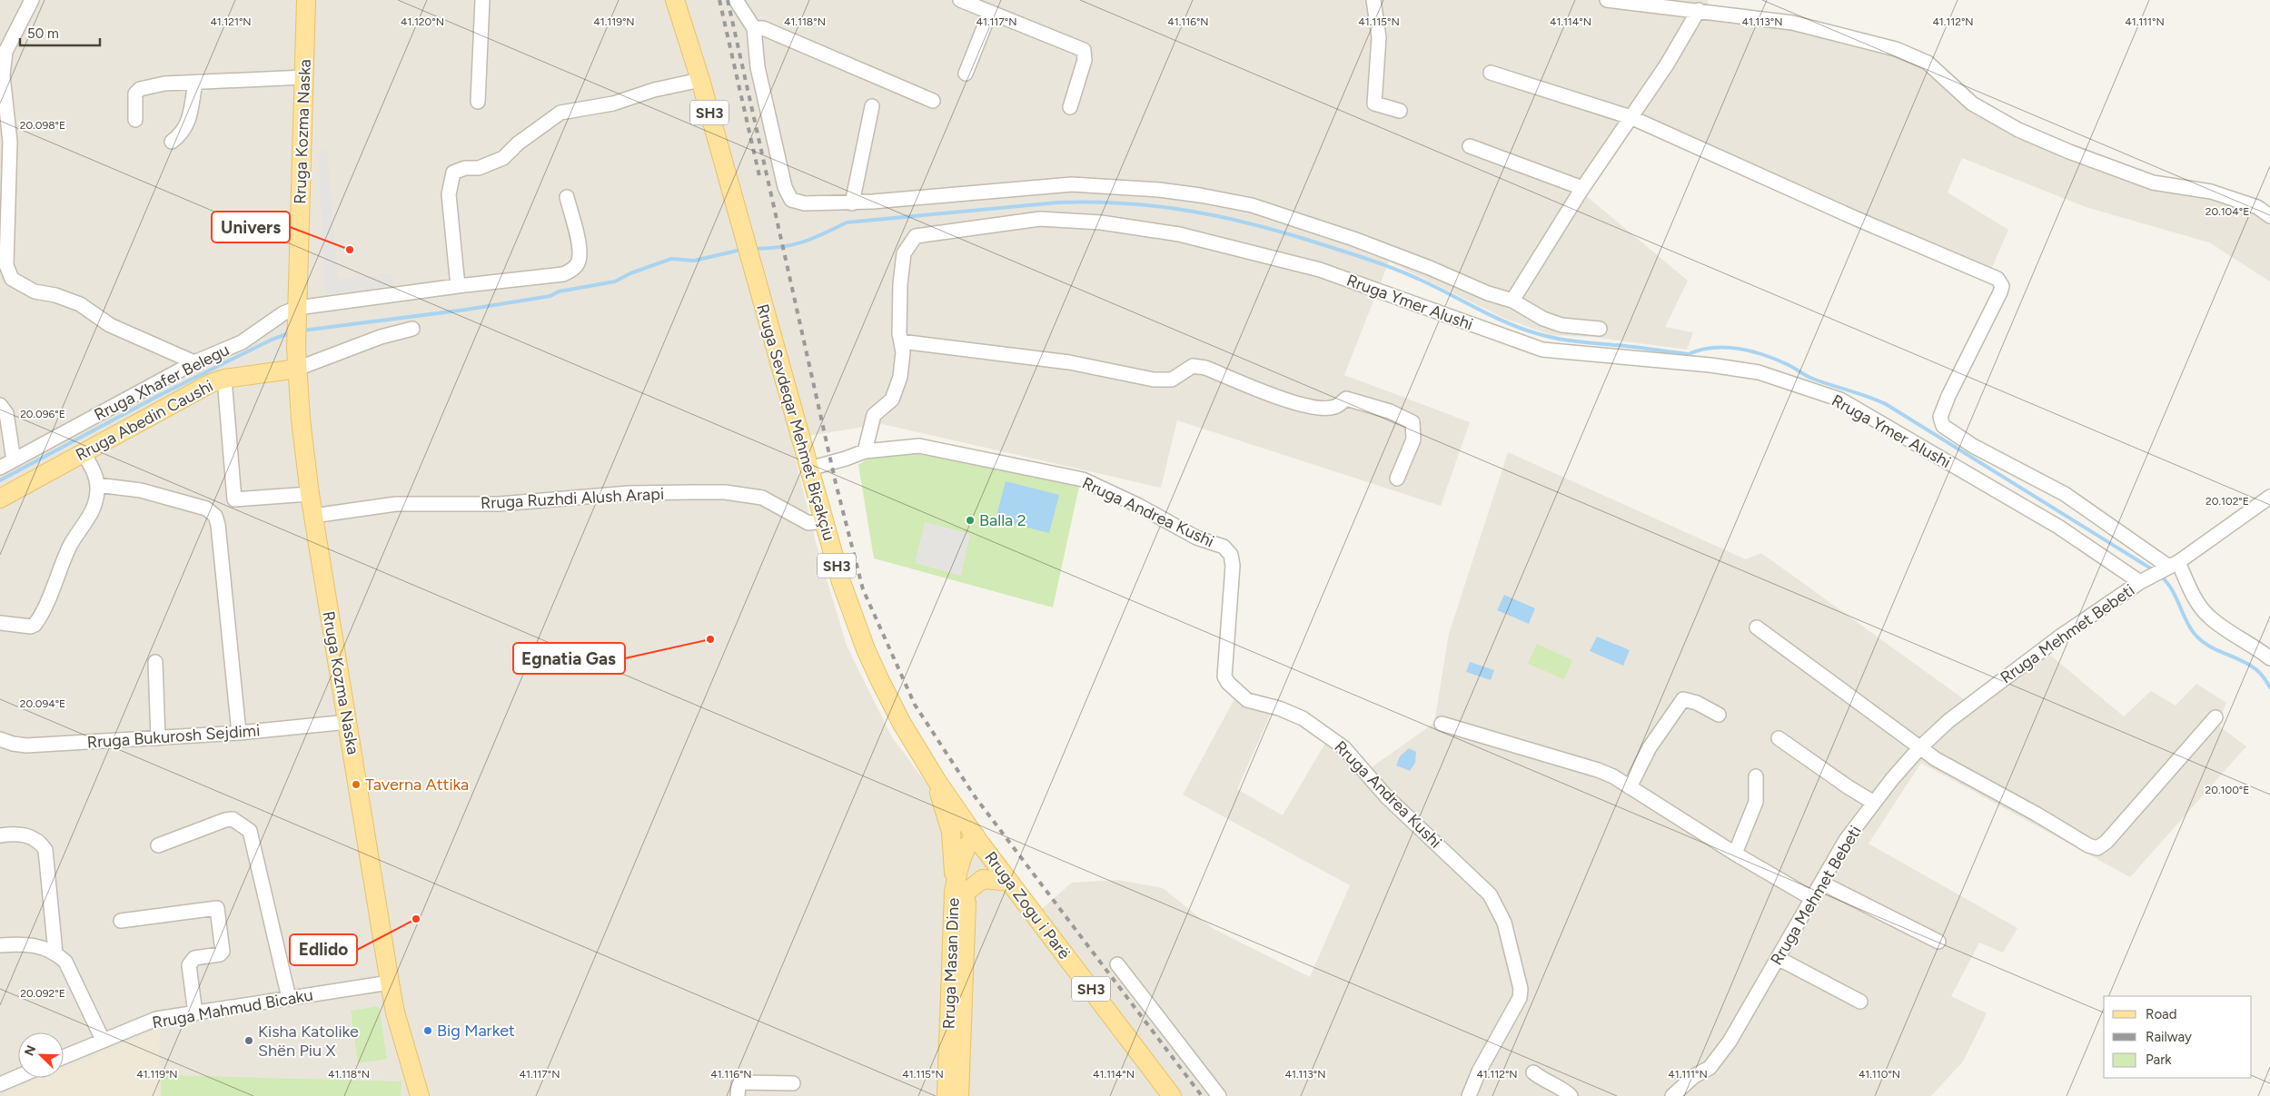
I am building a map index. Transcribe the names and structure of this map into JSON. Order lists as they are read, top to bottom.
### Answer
{
  "streets": {
    "main road": [
      "SH3",
      "Rruga Kozma Naska",
      "Rruga Abedin Caushi",
      "Rruga Sevdeqar Mehmet Biçakçiu",
      "Rruga Zogu i Parë",
      "Rruga Masan Dine"
    ],
    "street": [
      "Rruga Ymer Alushi",
      "Rruga Xhafer Belegu",
      "Rruga Ruzhdi Alush Arapi",
      "Rruga Andrea Kushi",
      "Rruga Mehmet Bebeti",
      "Rruga Bukurosh Sejdimi",
      "Rruga Mahmud Bicaku"
    ]
  },
  "crossings": [
    ["Rruga Kozma Naska", "Rruga Xhafer Belegu"],
    ["Rruga Kozma Naska", "Rruga Abedin Caushi"],
    ["Rruga Kozma Naska", "Rruga Ruzhdi Alush Arapi"],
    ["Rruga Kozma Naska", "Rruga Bukurosh Sejdimi"],
    ["Rruga Kozma Naska", "Rruga Mahmud Bicaku"],
    ["Rruga Ymer Alushi", "Rruga Andrea Kushi"],
    ["Rruga Ymer Alushi", "Rruga Mehmet Bebeti"],
    ["Rruga Sevdeqar Mehmet Biçakçiu", "Rruga Ruzhdi Alush Arapi"],
    ["Rruga Sevdeqar Mehmet Biçakçiu", "Rruga Zogu i Parë"],
    ["Rruga Sevdeqar Mehmet Biçakçiu", "Rruga Masan Dine"],
    ["Rruga Zogu i Parë", "Rruga Masan Dine"]
  ],
  "places": [
    "Univers",
    "Balla 2",
    "Egnatia Gas",
    "Taverna Attika",
    "Edlido",
    "Big Market",
    "Kisha Katolike Shën Piu X"
  ],
  "legend": ["Road", "Railway", "Park"],
  "scale_bar": "50 m",
  "north": "top left",
  "coordinates": [
    "41.120°N",
    "41.119°N",
    "41.118°N",
    "41.117°N",
    "41.116°N",
    "41.115°N",
    "41.114°N",
    "41.113°N",
    "41.112°N",
    "41.111°N",
    "41.121°N",
    "20.098°E",
    "20.104°E",
    "20.096°E",
    "20.102°E",
    "20.094°E",
    "20.100°E",
    "20.092°E",
    "41.110°N"
  ]
}
